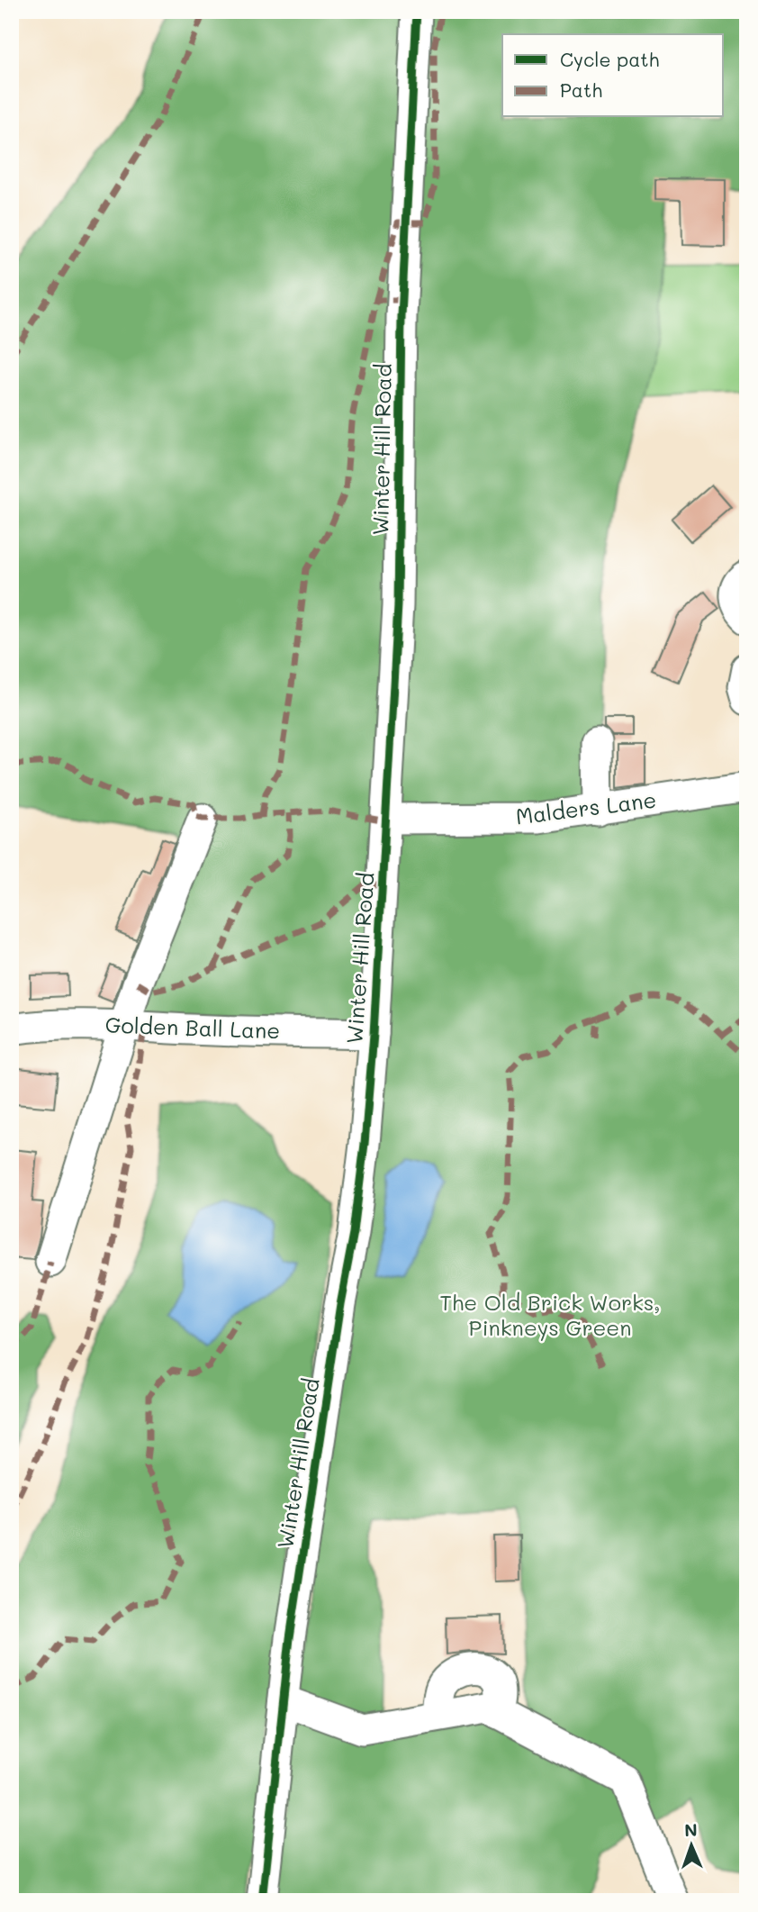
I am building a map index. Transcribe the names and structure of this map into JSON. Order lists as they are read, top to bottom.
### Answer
{
  "streets": {
    "street": ["Winter Hill Road", "Malders Lane", "Golden Ball Lane"]
  },
  "crossings": [
    ["Winter Hill Road", "Malders Lane"],
    ["Winter Hill Road", "Golden Ball Lane"]
  ],
  "parks": ["The Old Brick Works, Pinkneys Green"],
  "legend": ["Cycle path", "Path"],
  "north": "top"
}
